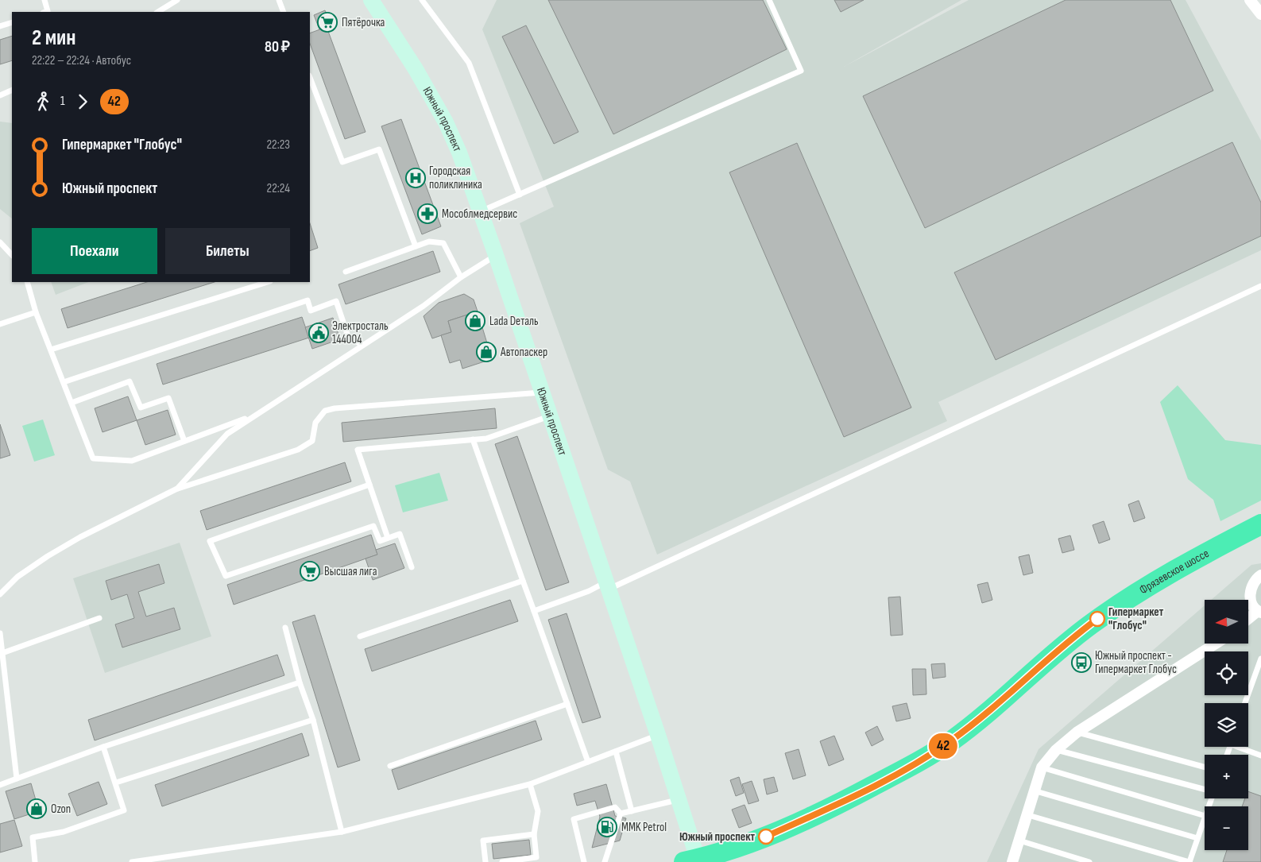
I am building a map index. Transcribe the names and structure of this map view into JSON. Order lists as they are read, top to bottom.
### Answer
{
  "streets": {
    "highway": ["Фрязевское шоссе"],
    "main road": ["Южный проспект"]
  },
  "crossings": [
    ["Южный проспект", "Фрязевское шоссе"]
  ],
  "places": {
    "supermarket": ["Пятёрочка", "Высшая лига"],
    "hospital": ["Городская поликлиника"],
    "pharmacy": ["Мособлмедсервис"],
    "shop": ["Lada Dеталь", "Автопаскер", "Ozon"],
    "public building": ["Электросталь 144004"],
    "other": ["Гипермаркет \"Глобус\"", "Южный проспект"],
    "bus stop": ["Южный проспект - Гипермаркет Глобус"],
    "fuel station": ["MMK Petrol"]
  },
  "lines": ["bus line 42"],
  "north": "left",
  "page": {
    "on_map": "42",
    "heading": ["2 мин", "22:22 – 22:24 · Автобус", "80 ₽"],
    "legs": ["1", "42"],
    "list": [
      {
        "name": "Гипермаркет \"Глобус\"",
        "value": "22:23"
      },
      {
        "name": "Южный проспект",
        "value": "22:24"
      }
    ],
    "buttons": ["Поехали", "Билеты"],
    "map_buttons": ["+", "−"]
  }
}
